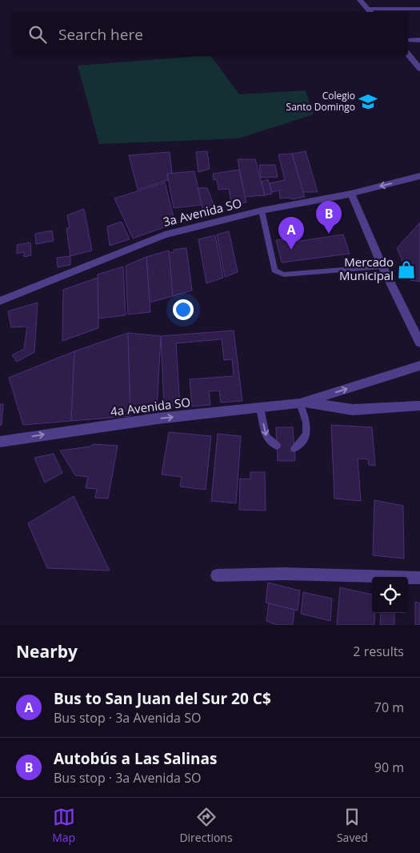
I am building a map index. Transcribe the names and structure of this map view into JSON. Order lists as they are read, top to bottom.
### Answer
{
  "streets": {
    "street": ["3a Avenida SO", "4a Avenida SO"]
  },
  "one_way": ["4a Avenida SO"],
  "places": {
    "school or university": ["Colegio Santo Domingo"],
    "shop": ["Mercado Municipal"]
  },
  "page": {
    "search": "Search here",
    "pins": ["B", "A"],
    "heading": ["Nearby", "2 results"],
    "list": [
      {
        "mark": "A",
        "name": "Bus to San Juan del Sur 20 C$",
        "note": "Bus stop · 3a Avenida SO",
        "value": "70 m"
      },
      {
        "mark": "B",
        "name": "Autobús a Las Salinas",
        "note": "Bus stop · 3a Avenida SO",
        "value": "90 m"
      }
    ],
    "nav": ["Map", "Directions", "Saved"]
  }
}
